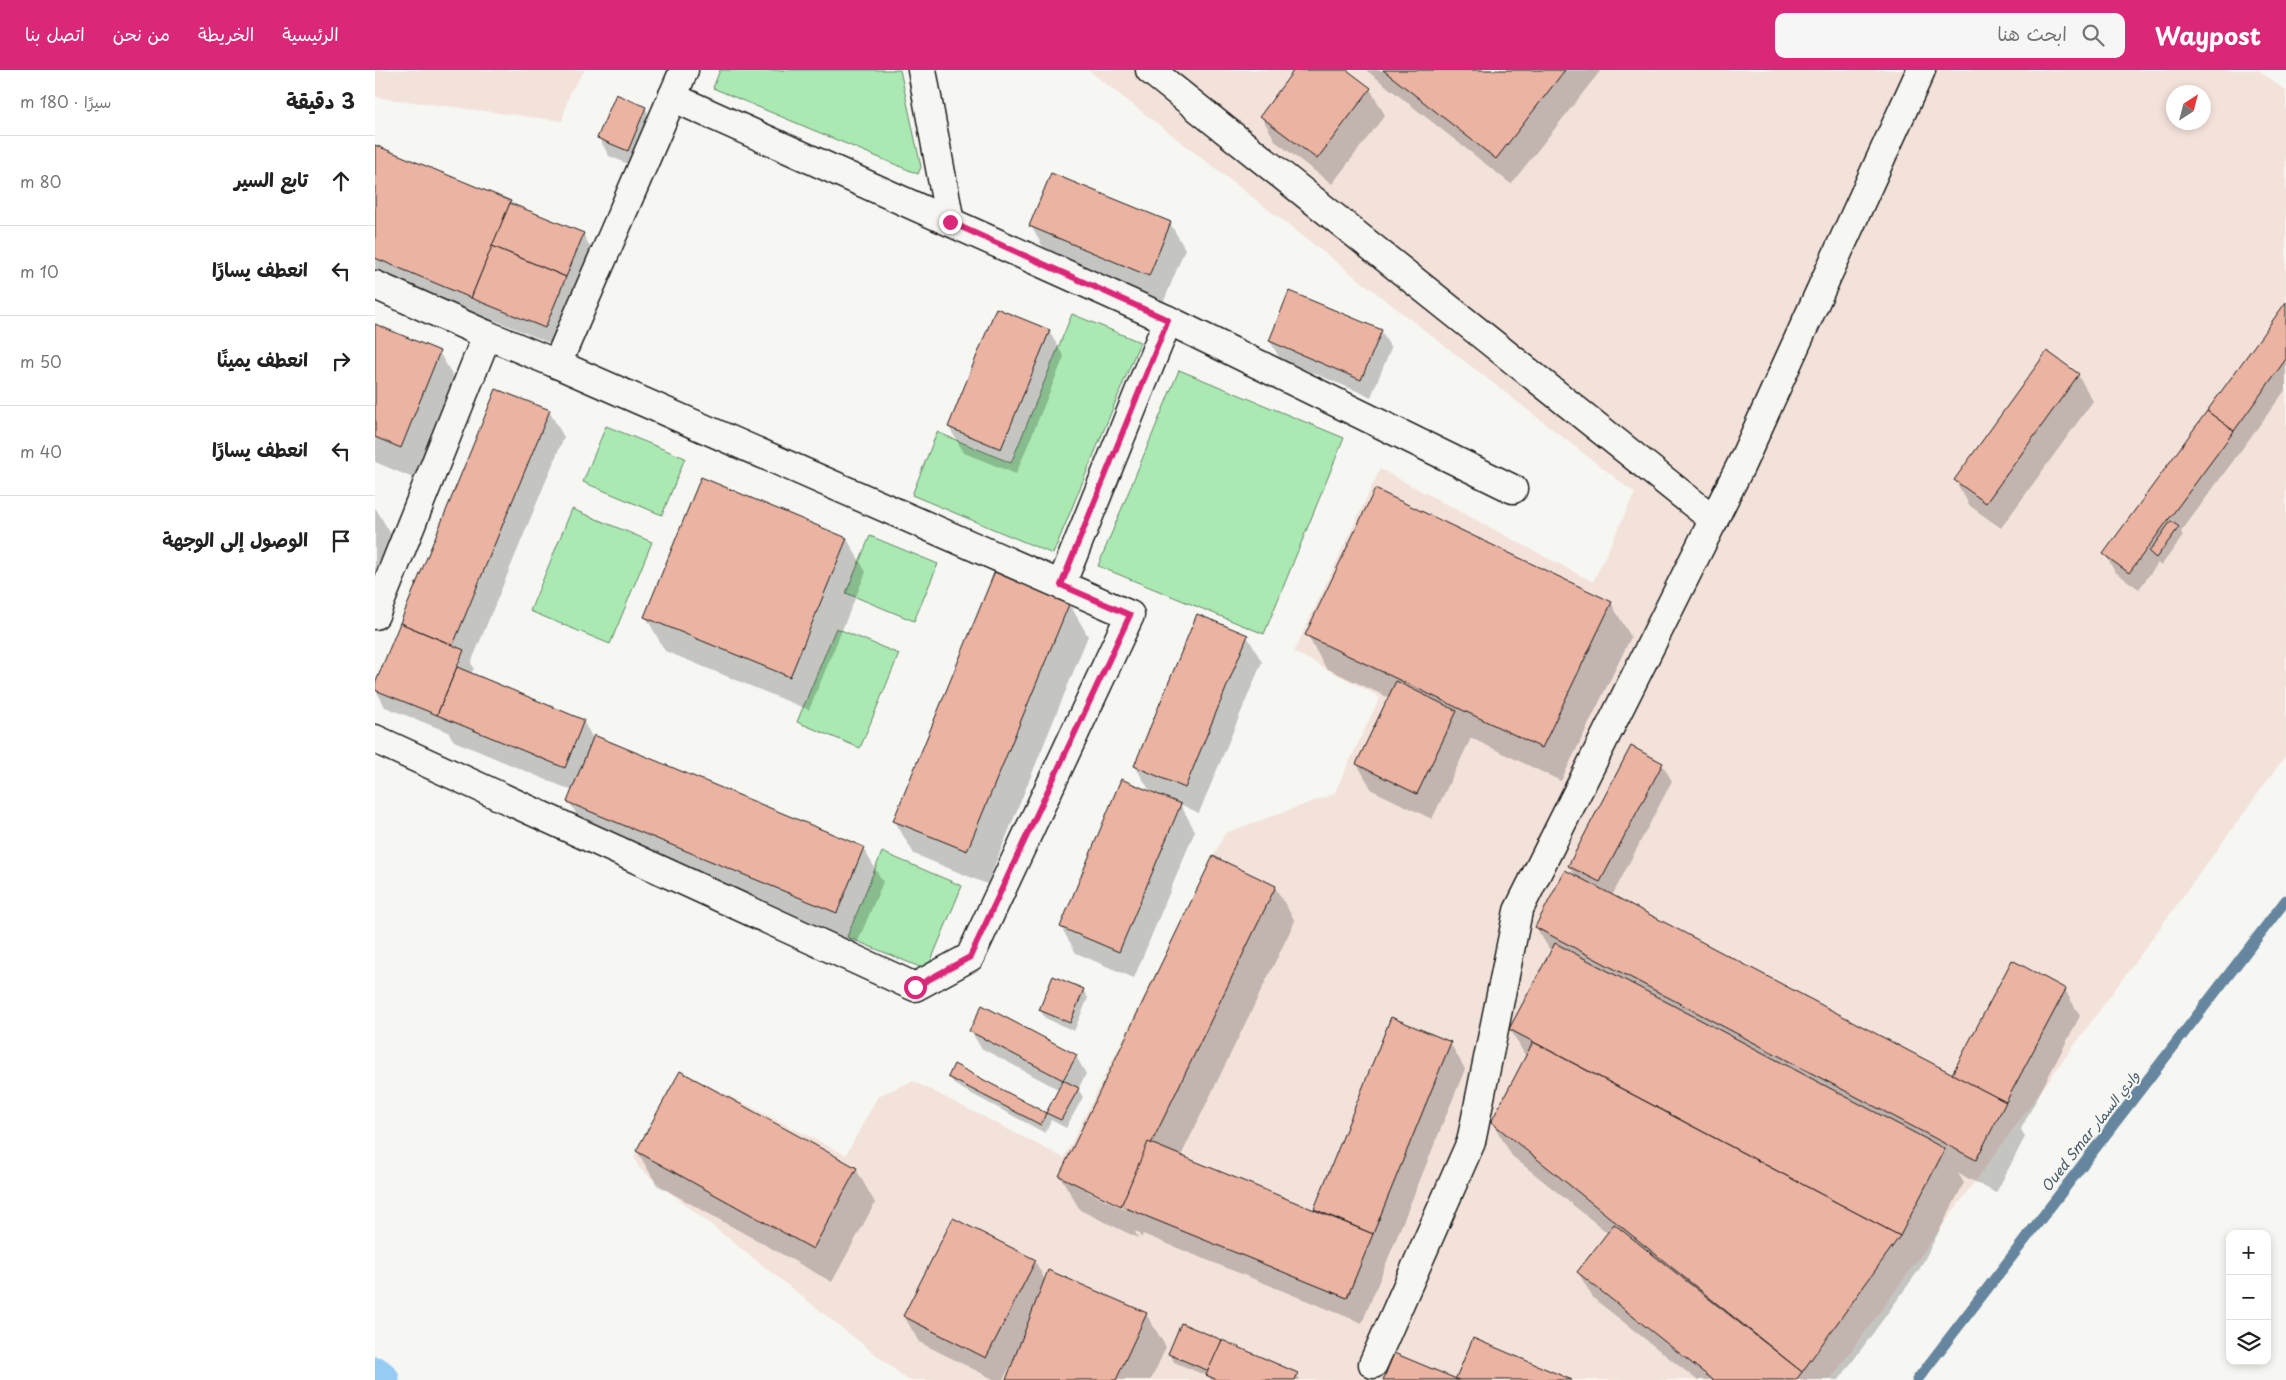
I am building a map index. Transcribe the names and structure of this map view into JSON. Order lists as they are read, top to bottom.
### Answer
{
  "water": ["Oued Smar وادي السمار"],
  "north": "top right",
  "page": {
    "header": "Waypost",
    "search": "ابحث هنا",
    "nav": [
      "الرئيسية",
      "الخريطة",
      "من نحن",
      "اتصل بنا"
    ],
    "heading": ["3 دقيقة", "سيرًا · 180 m"],
    "list": [
      ["تابع السير", "80 m"],
      ["انعطف يسارًا", "10 m"],
      ["انعطف يمينًا", "50 m"],
      ["انعطف يسارًا", "40 m"],
      "الوصول إلى الوجهة"
    ],
    "map_buttons": ["+", "−"]
  }
}
